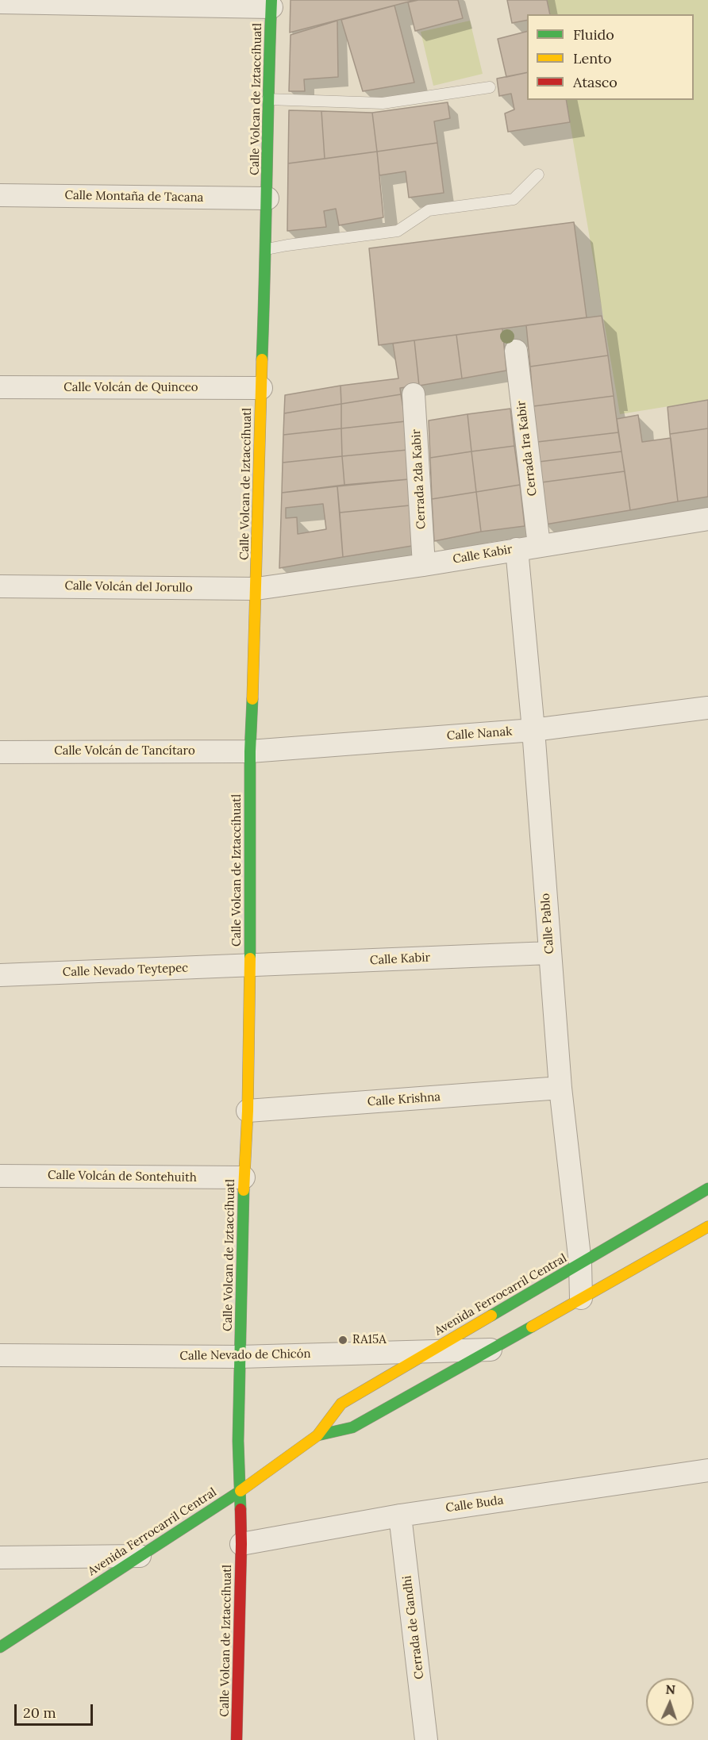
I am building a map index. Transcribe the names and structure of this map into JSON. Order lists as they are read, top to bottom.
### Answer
{
  "streets": {
    "street": [
      "Calle Volcan de Iztaccíhuatl",
      "Calle Montaña de Tacana",
      "Calle Volcán de Quinceo",
      "Cerrada 1ra Kabir",
      "Cerrada 2da Kabir",
      "Calle Kabir",
      "Calle Volcán del Jorullo",
      "Calle Nanak",
      "Calle Volcán de Tancítaro",
      "Calle Pablo",
      "Calle Nevado Teytepec",
      "Calle Krishna",
      "Calle Volcán de Sontehuith",
      "Avenida Ferrocarril Central",
      "Calle Nevado de Chicón",
      "Calle Buda",
      "Cerrada de Gandhi"
    ]
  },
  "crossings": [
    ["Calle Volcan de Iztaccíhuatl", "Calle Montaña de Tacana"],
    ["Calle Volcan de Iztaccíhuatl", "Calle Volcán de Quinceo"],
    ["Calle Volcan de Iztaccíhuatl", "Calle Kabir"],
    ["Calle Volcan de Iztaccíhuatl", "Calle Volcán del Jorullo"],
    ["Calle Volcan de Iztaccíhuatl", "Calle Nanak"],
    ["Calle Volcan de Iztaccíhuatl", "Calle Volcán de Tancítaro"],
    ["Calle Volcan de Iztaccíhuatl", "Calle Nevado Teytepec"],
    ["Calle Volcan de Iztaccíhuatl", "Calle Krishna"],
    ["Calle Volcan de Iztaccíhuatl", "Calle Volcán de Sontehuith"],
    ["Calle Volcan de Iztaccíhuatl", "Avenida Ferrocarril Central"],
    ["Calle Volcan de Iztaccíhuatl", "Calle Nevado de Chicón"],
    ["Calle Volcan de Iztaccíhuatl", "Calle Buda"],
    ["Cerrada 1ra Kabir", "Calle Kabir"],
    ["Cerrada 2da Kabir", "Calle Kabir"],
    ["Calle Kabir", "Calle Volcán del Jorullo"],
    ["Calle Kabir", "Calle Pablo"],
    ["Calle Kabir", "Calle Nevado Teytepec"],
    ["Calle Nanak", "Calle Volcán de Tancítaro"],
    ["Calle Nanak", "Calle Pablo"],
    ["Calle Pablo", "Calle Krishna"],
    ["Calle Pablo", "Avenida Ferrocarril Central"],
    ["Avenida Ferrocarril Central", "Calle Nevado de Chicón"],
    ["Calle Buda", "Cerrada de Gandhi"]
  ],
  "places": ["RA15A"],
  "legend": ["Fluido", "Lento", "Atasco"],
  "scale_bar": "20 m",
  "north": "top"
}
